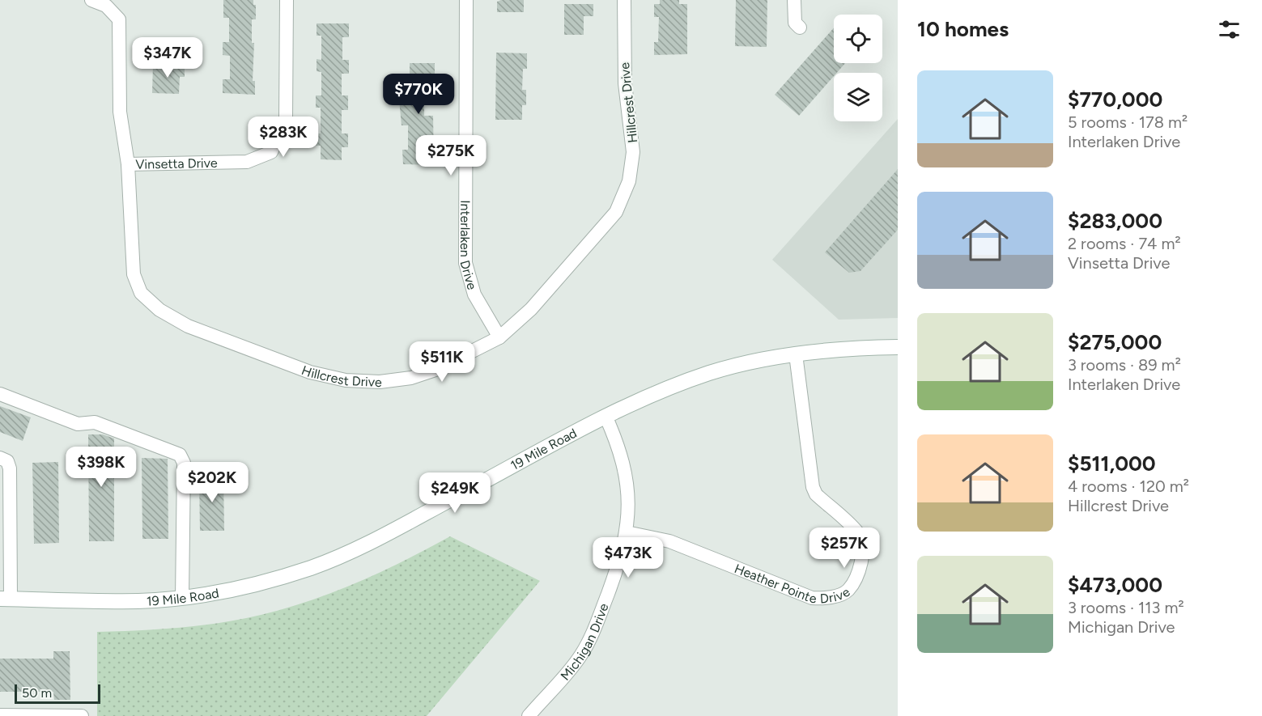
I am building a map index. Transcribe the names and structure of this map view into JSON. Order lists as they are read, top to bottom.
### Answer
{
  "streets": {
    "street": [
      "Hillcrest Drive",
      "Vinsetta Drive",
      "Interlaken Drive",
      "19 Mile Road",
      "Heather Pointe Drive",
      "Michigan Drive"
    ]
  },
  "crossings": [
    ["Hillcrest Drive", "Vinsetta Drive"],
    ["Hillcrest Drive", "Interlaken Drive"],
    ["19 Mile Road", "Heather Pointe Drive"],
    ["19 Mile Road", "Michigan Drive"],
    ["Heather Pointe Drive", "Michigan Drive"]
  ],
  "scale_bar": "50 m",
  "page": {
    "heading": "10 homes",
    "price": [
      "$347K",
      "$770K",
      "$283K",
      "$275K",
      "$511K",
      "$398K",
      "$202K",
      "$249K",
      "$257K",
      "$473K"
    ],
    "list": [
      {
        "name": "$770,000",
        "note": "5 rooms · 178 m² · Interlaken Drive"
      },
      {
        "name": "$283,000",
        "note": "2 rooms · 74 m² · Vinsetta Drive"
      },
      {
        "name": "$275,000",
        "note": "3 rooms · 89 m² · Interlaken Drive"
      },
      {
        "name": "$511,000",
        "note": "4 rooms · 120 m² · Hillcrest Drive"
      },
      {
        "name": "$473,000",
        "note": "3 rooms · 113 m² · Michigan Drive"
      }
    ],
    "scale": "50 m"
  }
}
